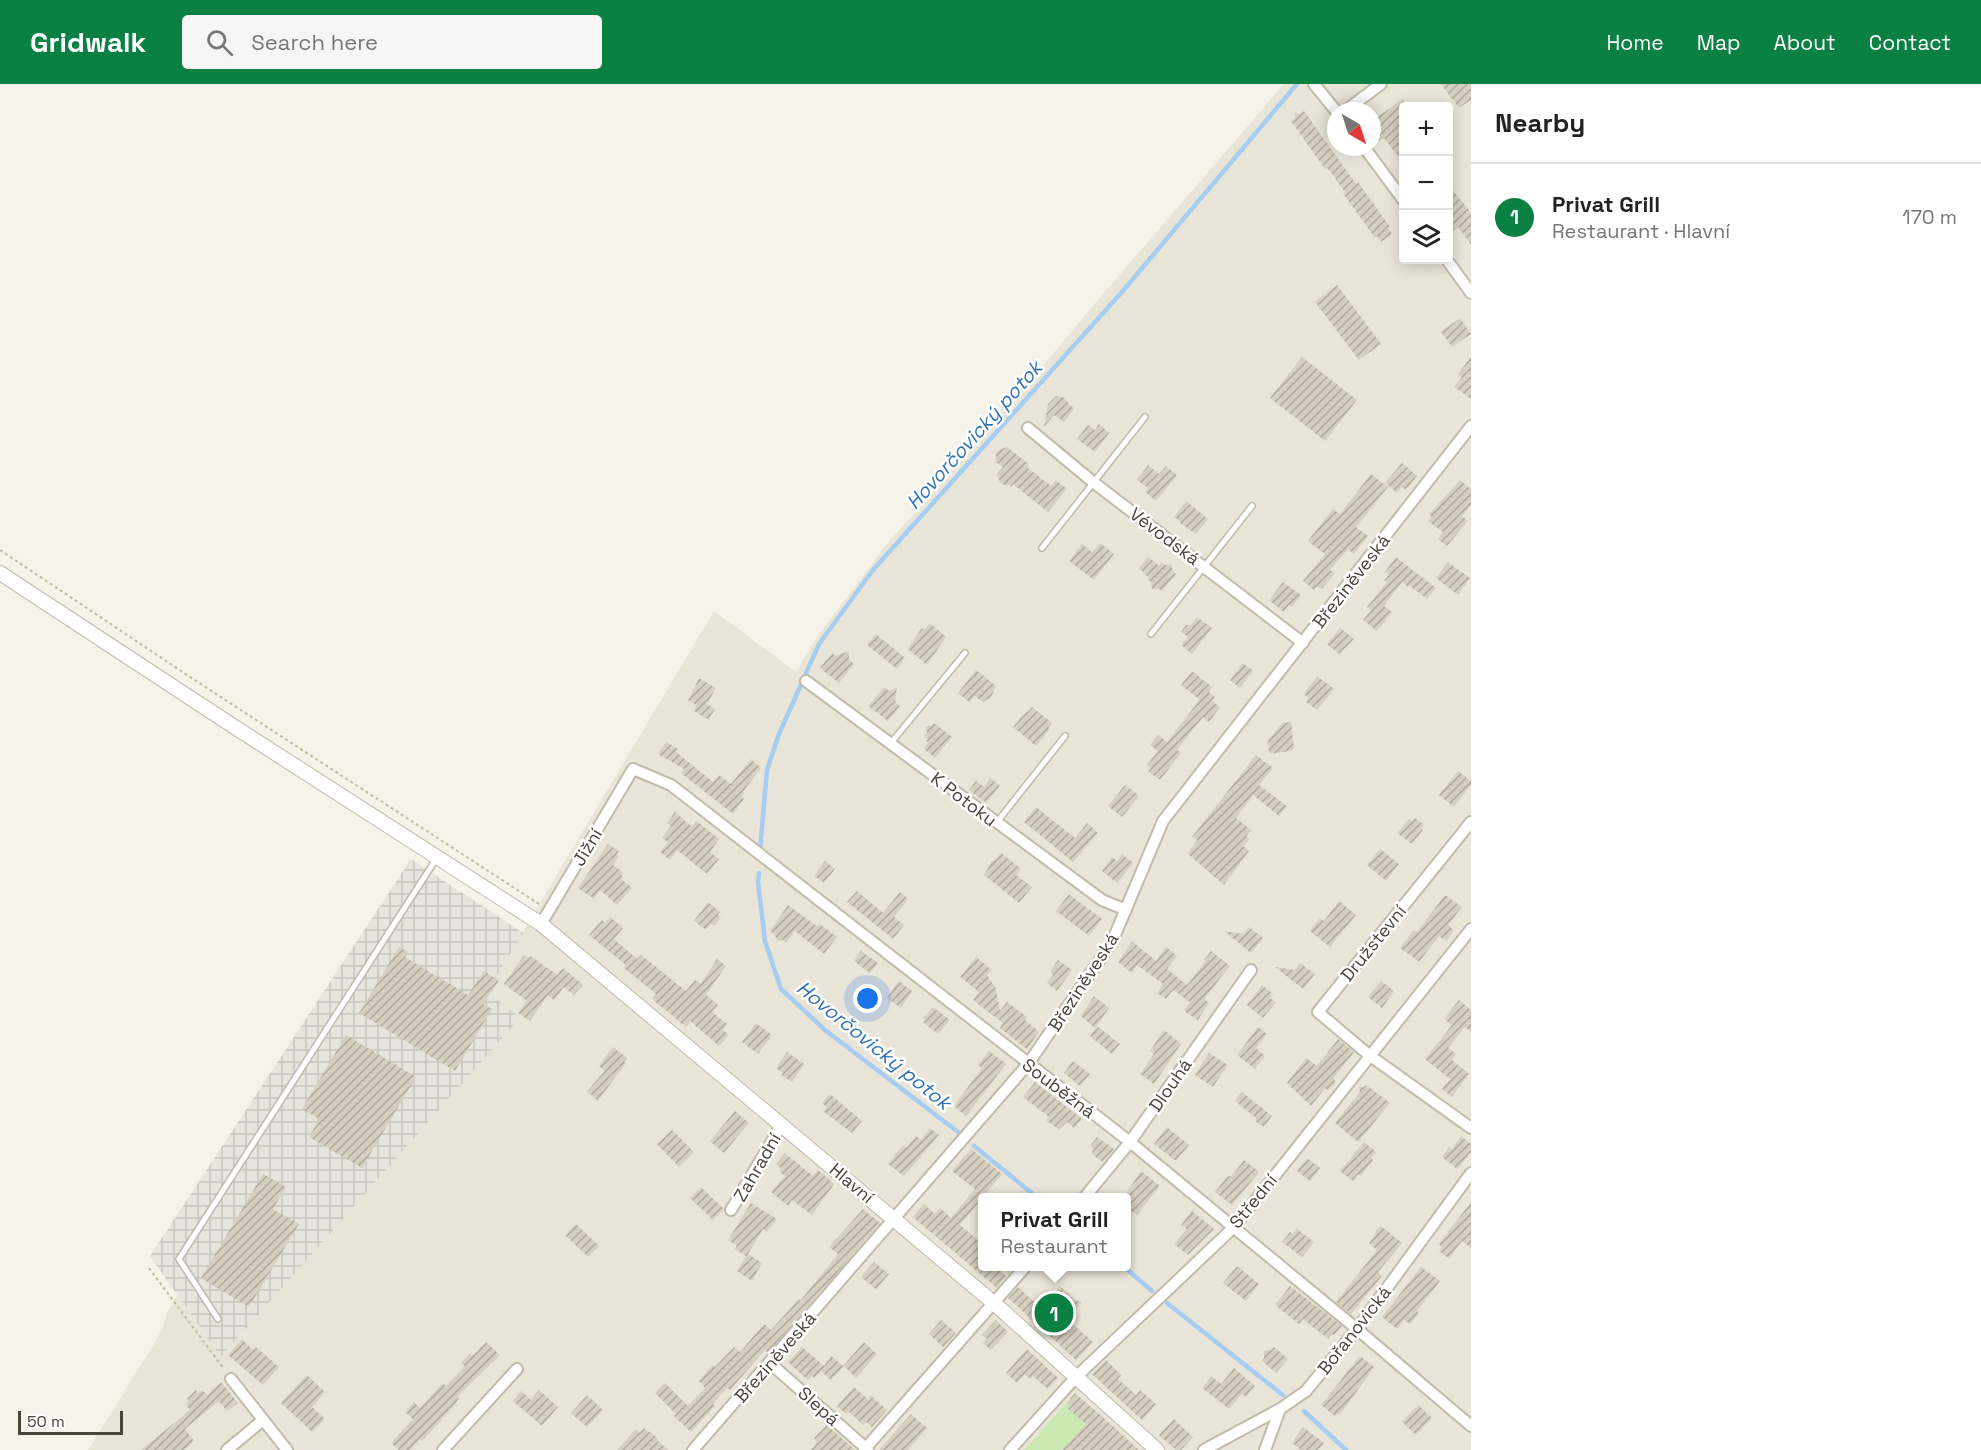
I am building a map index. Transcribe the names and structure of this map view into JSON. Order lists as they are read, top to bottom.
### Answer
{
  "streets": {
    "street": [
      "Vévodská",
      "Březiněveská",
      "K Potoku",
      "Jižní",
      "Družstevní",
      "Dlouhá",
      "Souběžná",
      "Zahradní",
      "Hlavní",
      "Střední",
      "Bořanovická",
      "Slepá"
    ]
  },
  "crossings": [
    ["Vévodská", "Březiněveská"],
    ["Březiněveská", "K Potoku"],
    ["Březiněveská", "Souběžná"],
    ["Březiněveská", "Hlavní"],
    ["Březiněveská", "Slepá"],
    ["Jižní", "Souběžná"],
    ["Jižní", "Hlavní"],
    ["Družstevní", "Střední"],
    ["Dlouhá", "Souběžná"],
    ["Souběžná", "Střední"],
    ["Souběžná", "Bořanovická"],
    ["Zahradní", "Hlavní"],
    ["Hlavní", "Střední"]
  ],
  "water": ["Hovorčovický potok"],
  "scale_bar": "50 m",
  "north": "bottom right",
  "page": {
    "header": "Gridwalk",
    "search": "Search here",
    "nav": [
      "Home",
      "Map",
      "About",
      "Contact"
    ],
    "heading": "Nearby",
    "map_buttons": ["+", "−"],
    "list": [
      {
        "mark": "1",
        "name": "Privat Grill",
        "note": "Restaurant · Hlavní",
        "value": "170 m"
      }
    ],
    "popup": ["Privat Grill", "Restaurant"],
    "pins": "1",
    "scale": "50 m"
  }
}
